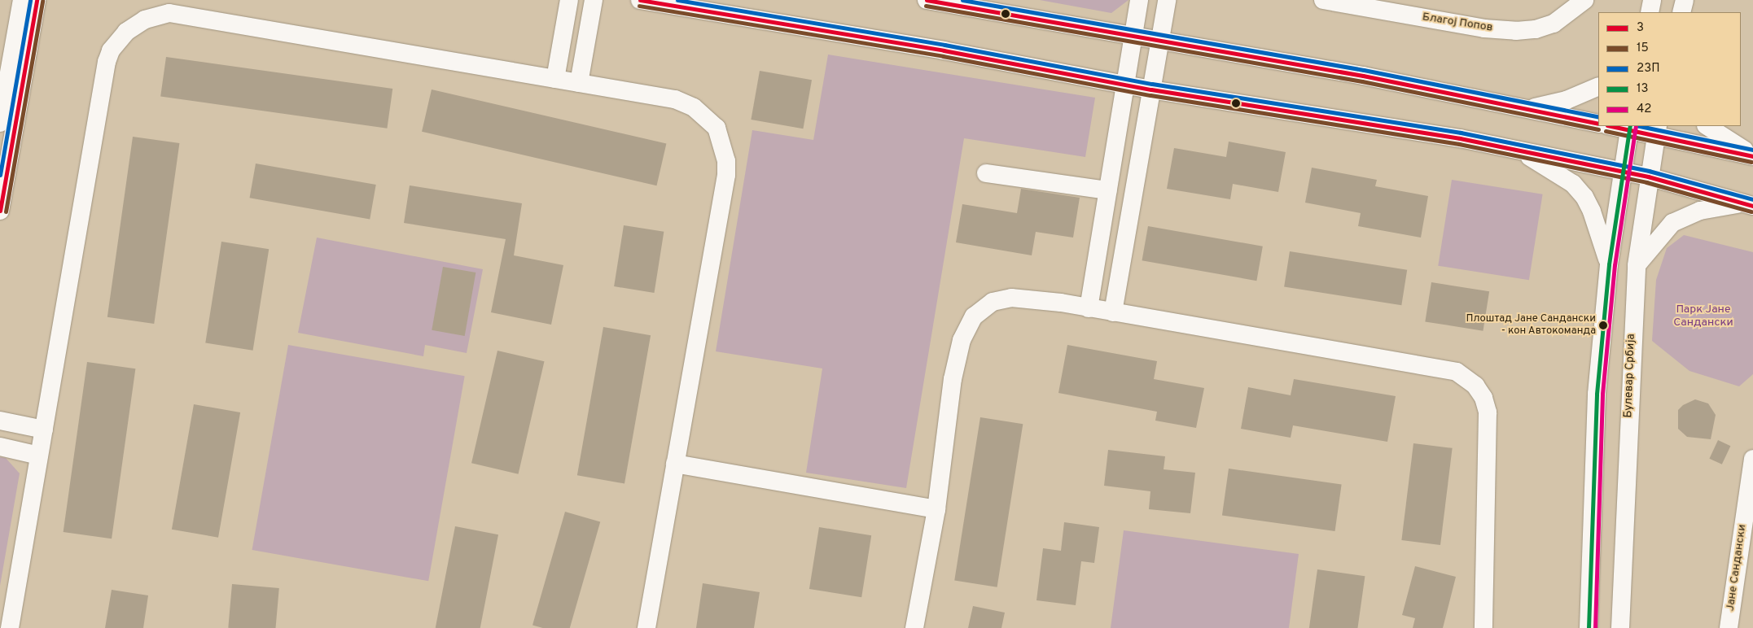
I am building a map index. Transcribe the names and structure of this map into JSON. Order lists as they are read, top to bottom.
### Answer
{
  "streets": {
    "street": ["Благој Попов", "Булевар Србија", "Јане Сандански"]
  },
  "parks": ["Парк Јане Сандански"],
  "places": ["Плоштад Јане Сандански - кон Автокоманда"],
  "lines": [
    "transit line 3",
    "transit line 23П",
    "transit line 15",
    "transit line 13",
    "transit line 42"
  ],
  "legend": [
    "3",
    "15",
    "23П",
    "13",
    "42"
  ]
}
